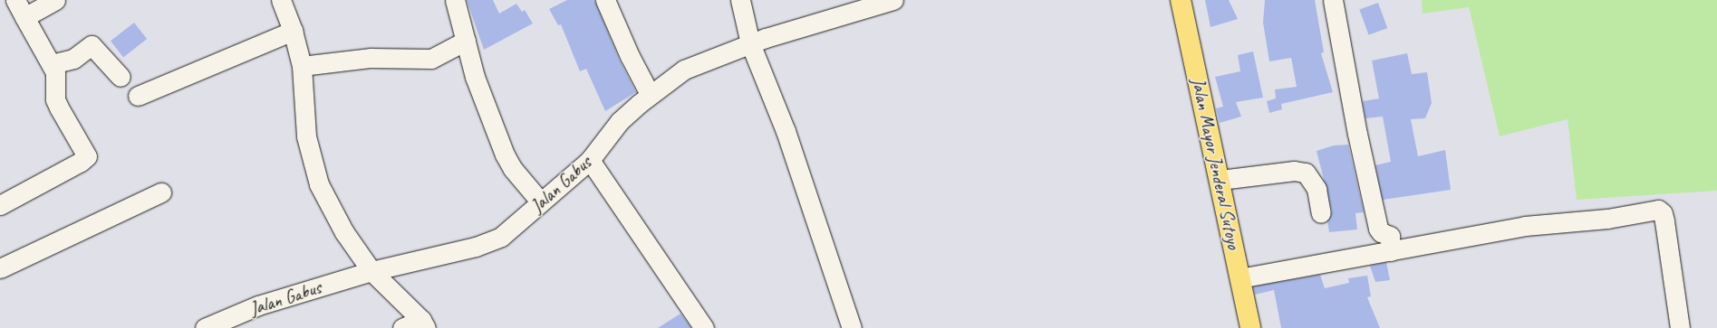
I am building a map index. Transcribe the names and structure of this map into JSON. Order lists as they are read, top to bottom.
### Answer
{
  "streets": {
    "main road": ["Jalan Mayor Jenderal Sutoyo"],
    "street": ["Jalan Gabus"]
  }
}
